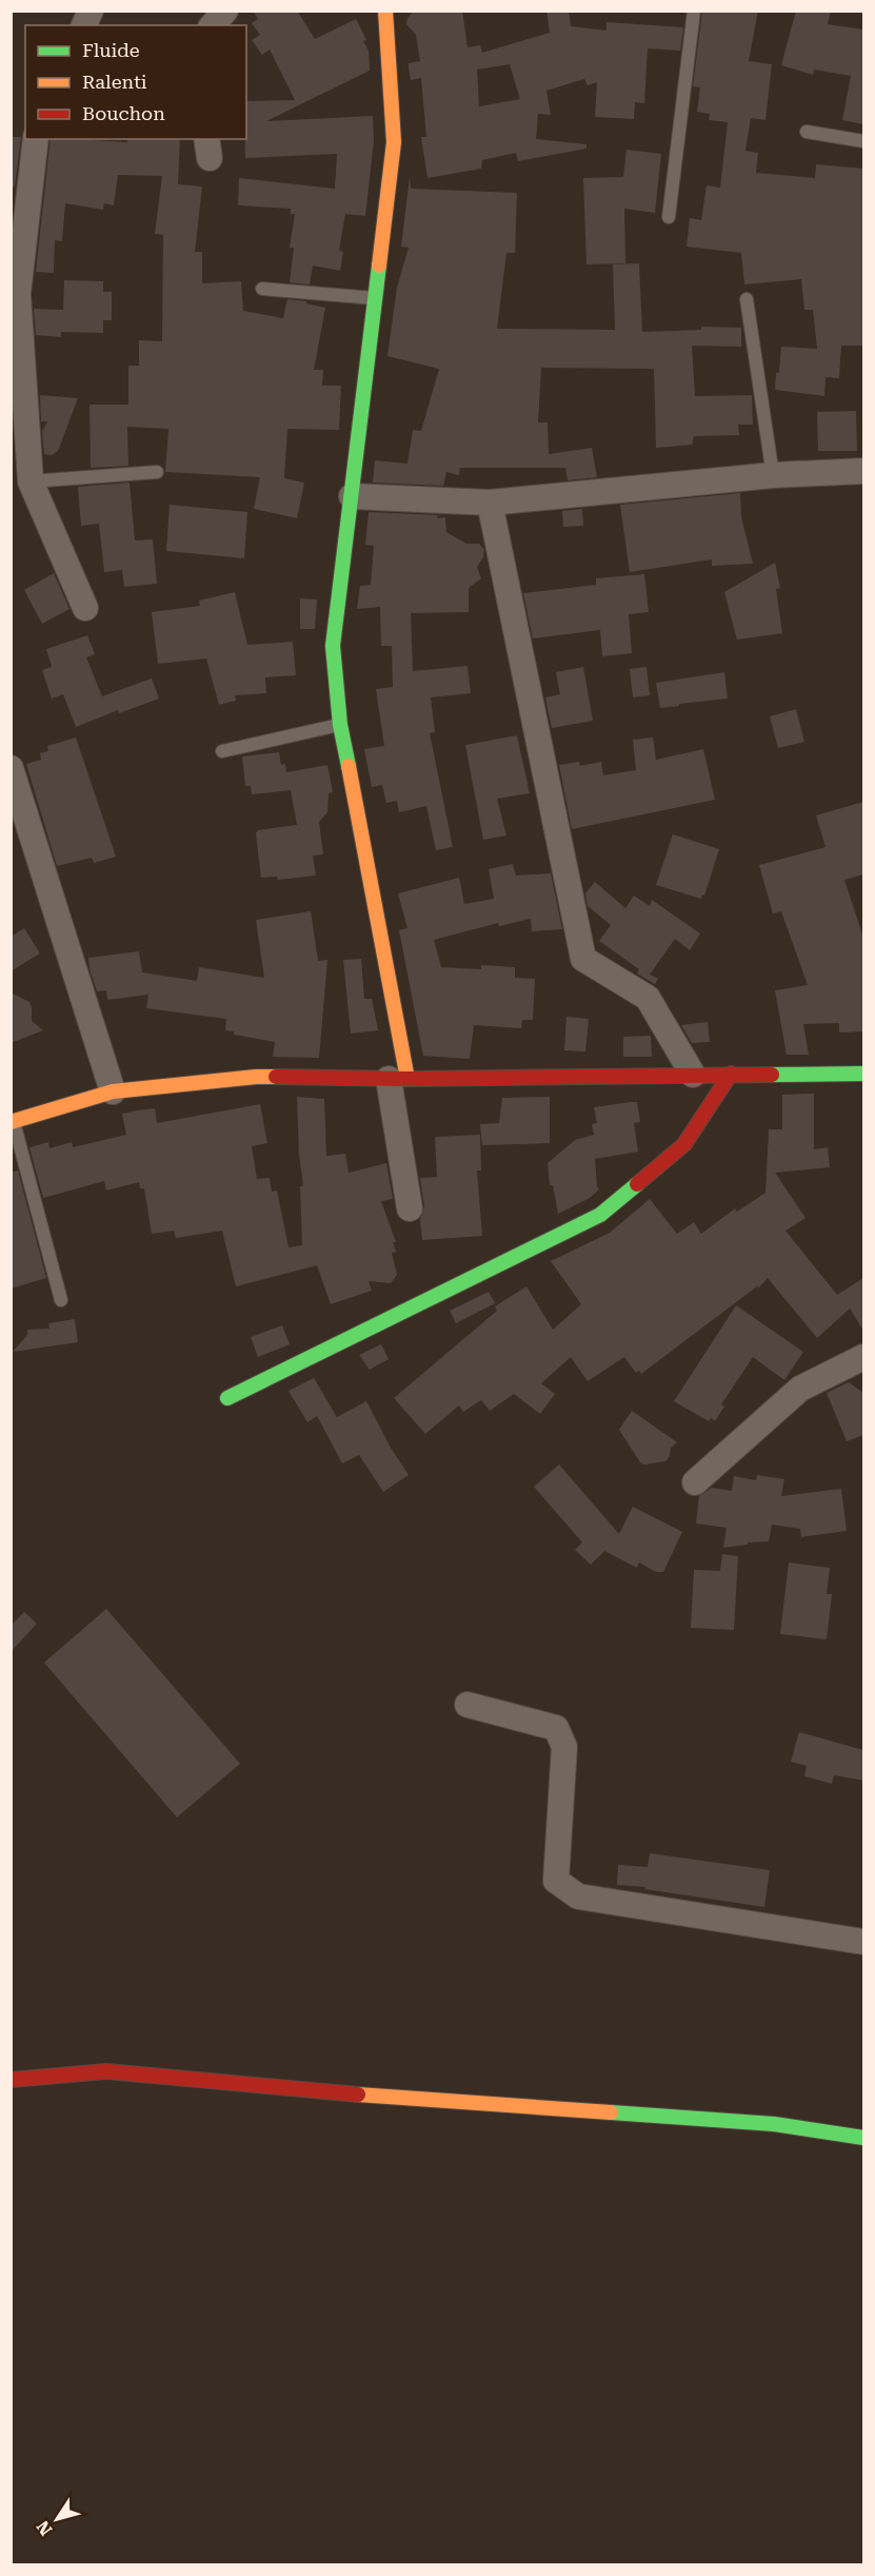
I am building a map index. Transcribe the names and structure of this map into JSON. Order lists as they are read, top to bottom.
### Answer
{
  "legend": ["Fluide", "Ralenti", "Bouchon"],
  "north": "bottom left"
}
